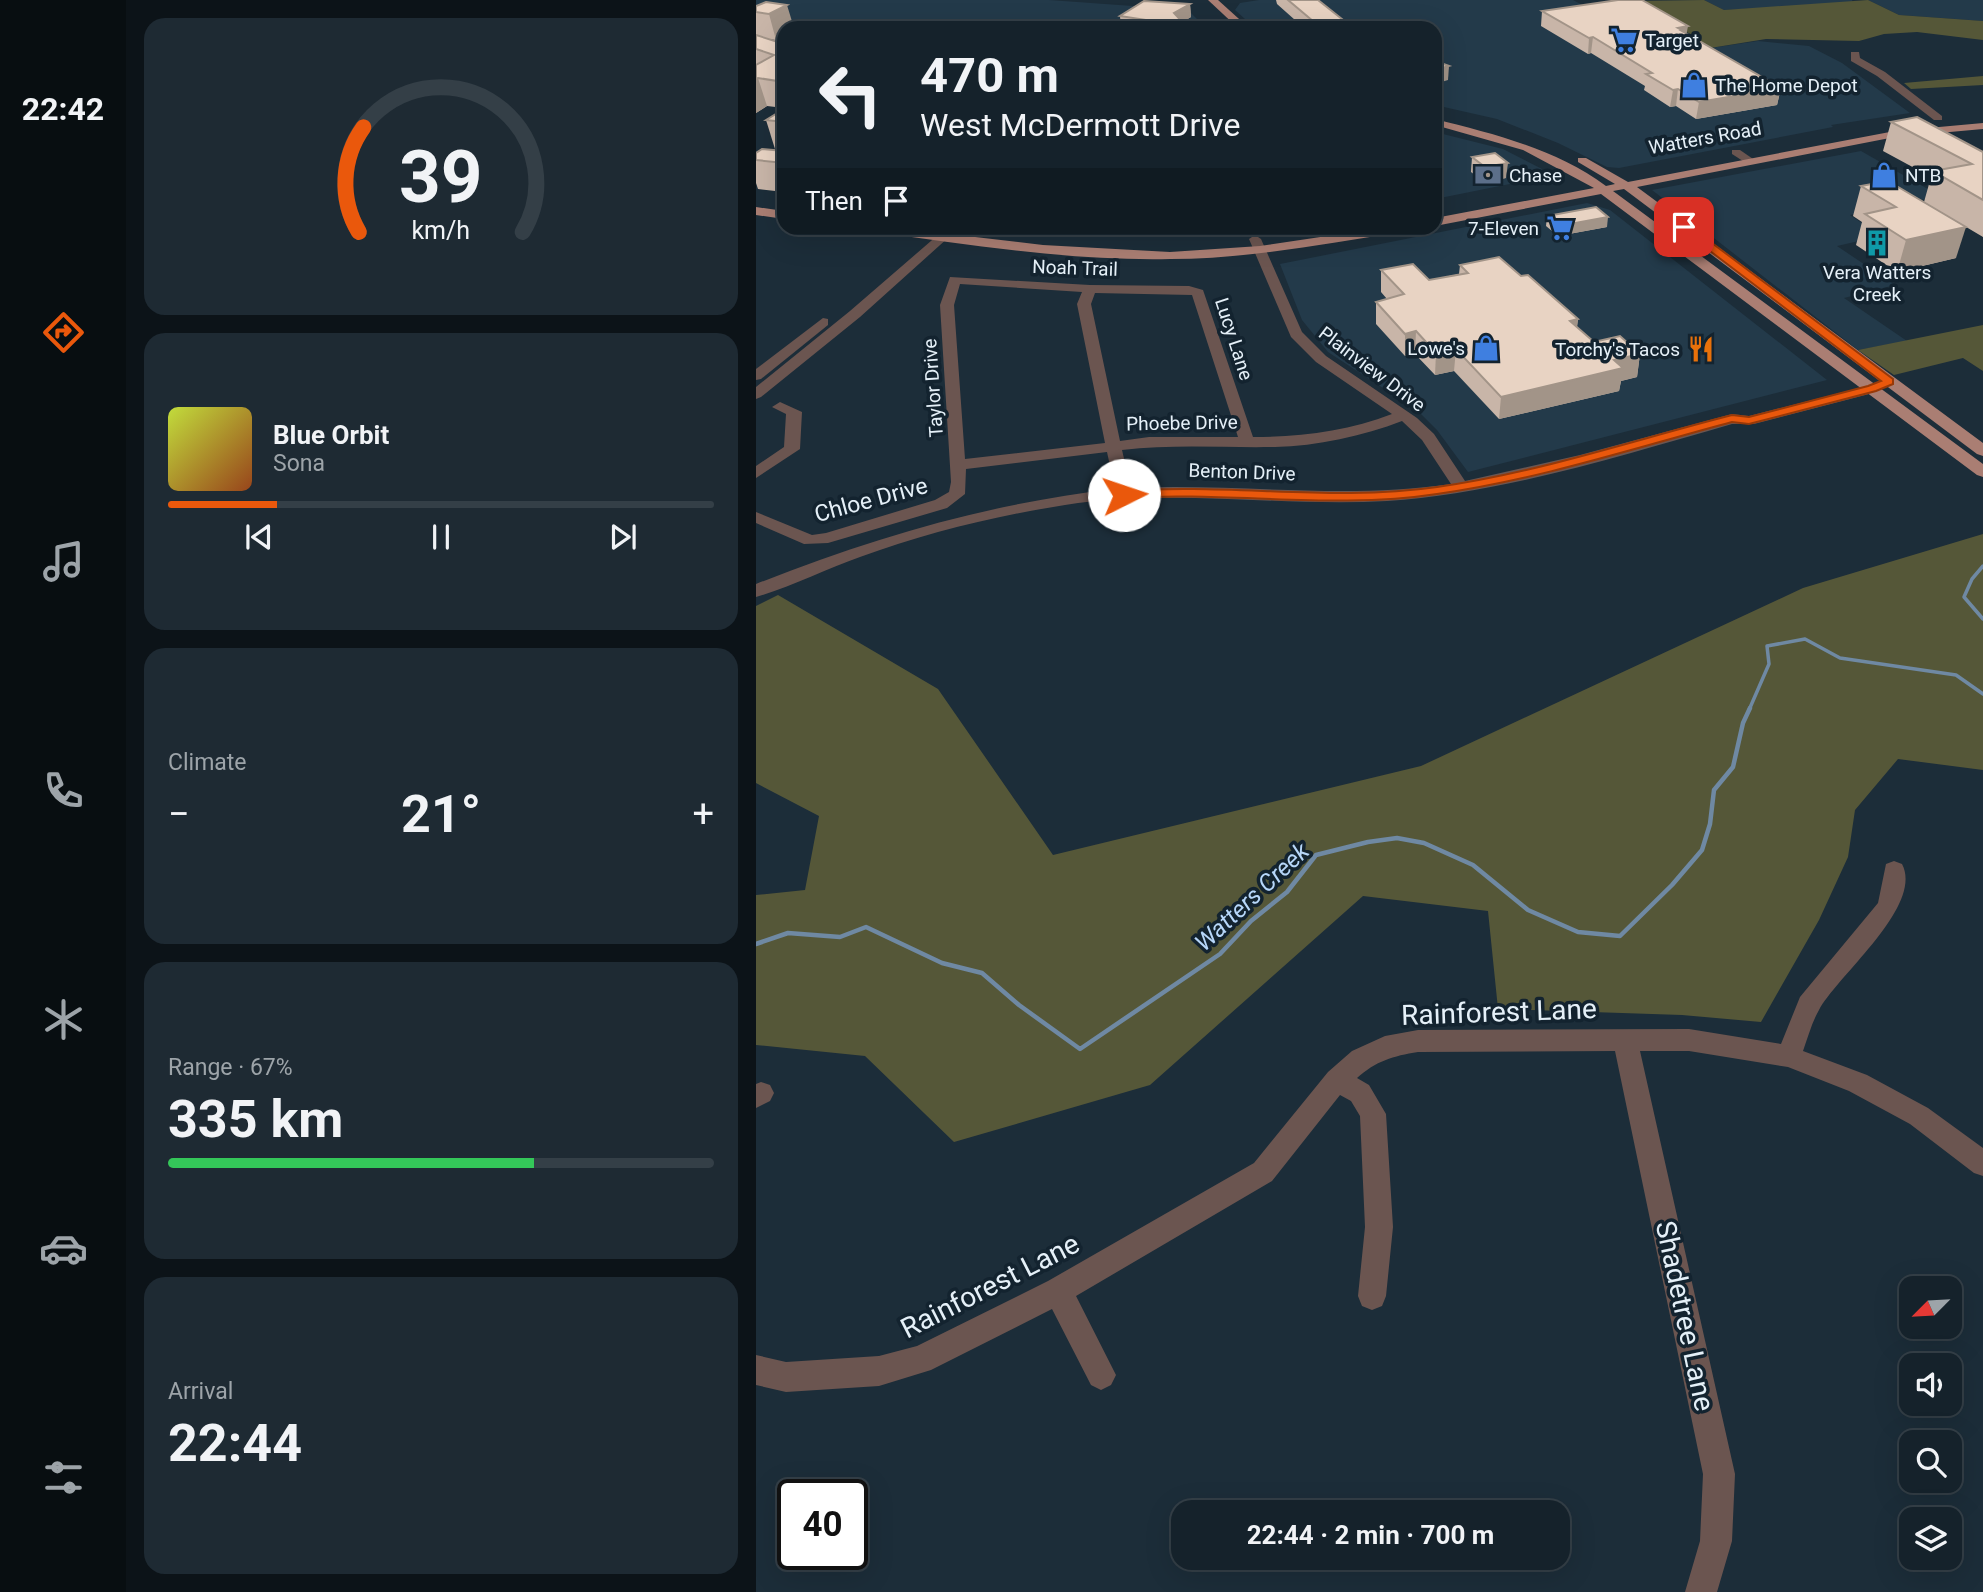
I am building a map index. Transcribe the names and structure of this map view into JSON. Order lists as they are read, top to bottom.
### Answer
{
  "streets": {
    "main road": ["Watters Road"],
    "street": [
      "Noah Trail",
      "Lucy Lane",
      "Plainview Drive",
      "Taylor Drive",
      "Phoebe Drive",
      "Benton Drive",
      "Chloe Drive",
      "Rainforest Lane",
      "Shadetree Lane"
    ]
  },
  "crossings": [
    ["Noah Trail", "Lucy Lane"],
    ["Noah Trail", "Taylor Drive"],
    ["Lucy Lane", "Phoebe Drive"],
    ["Plainview Drive", "Phoebe Drive"],
    ["Plainview Drive", "Benton Drive"],
    ["Taylor Drive", "Phoebe Drive"],
    ["Taylor Drive", "Chloe Drive"],
    ["Rainforest Lane", "Shadetree Lane"]
  ],
  "water": ["Watters Creek"],
  "places": {
    "supermarket": ["Target", "7-Eleven"],
    "shop": ["The Home Depot", "NTB", "Lowe's"],
    "bank": ["Chase"],
    "building": ["Vera Watters Creek"],
    "restaurant": ["Torchy's Tacos"]
  },
  "north": "bottom left",
  "page": {
    "tabs": "22:42",
    "turn": ["470 m", "West McDermott Drive"],
    "then": "Then",
    "song": ["Blue Orbit", "Sona"],
    "tile": [
      "Climate",
      ["Range · 67%", "335 km"],
      ["Arrival", "22:44"]
    ],
    "heat": ["−", "21°", "+"],
    "limit": "40",
    "trip": "22:44 · 2 min · 700 m",
    "gauge": ["39", "km/h"]
  }
}
